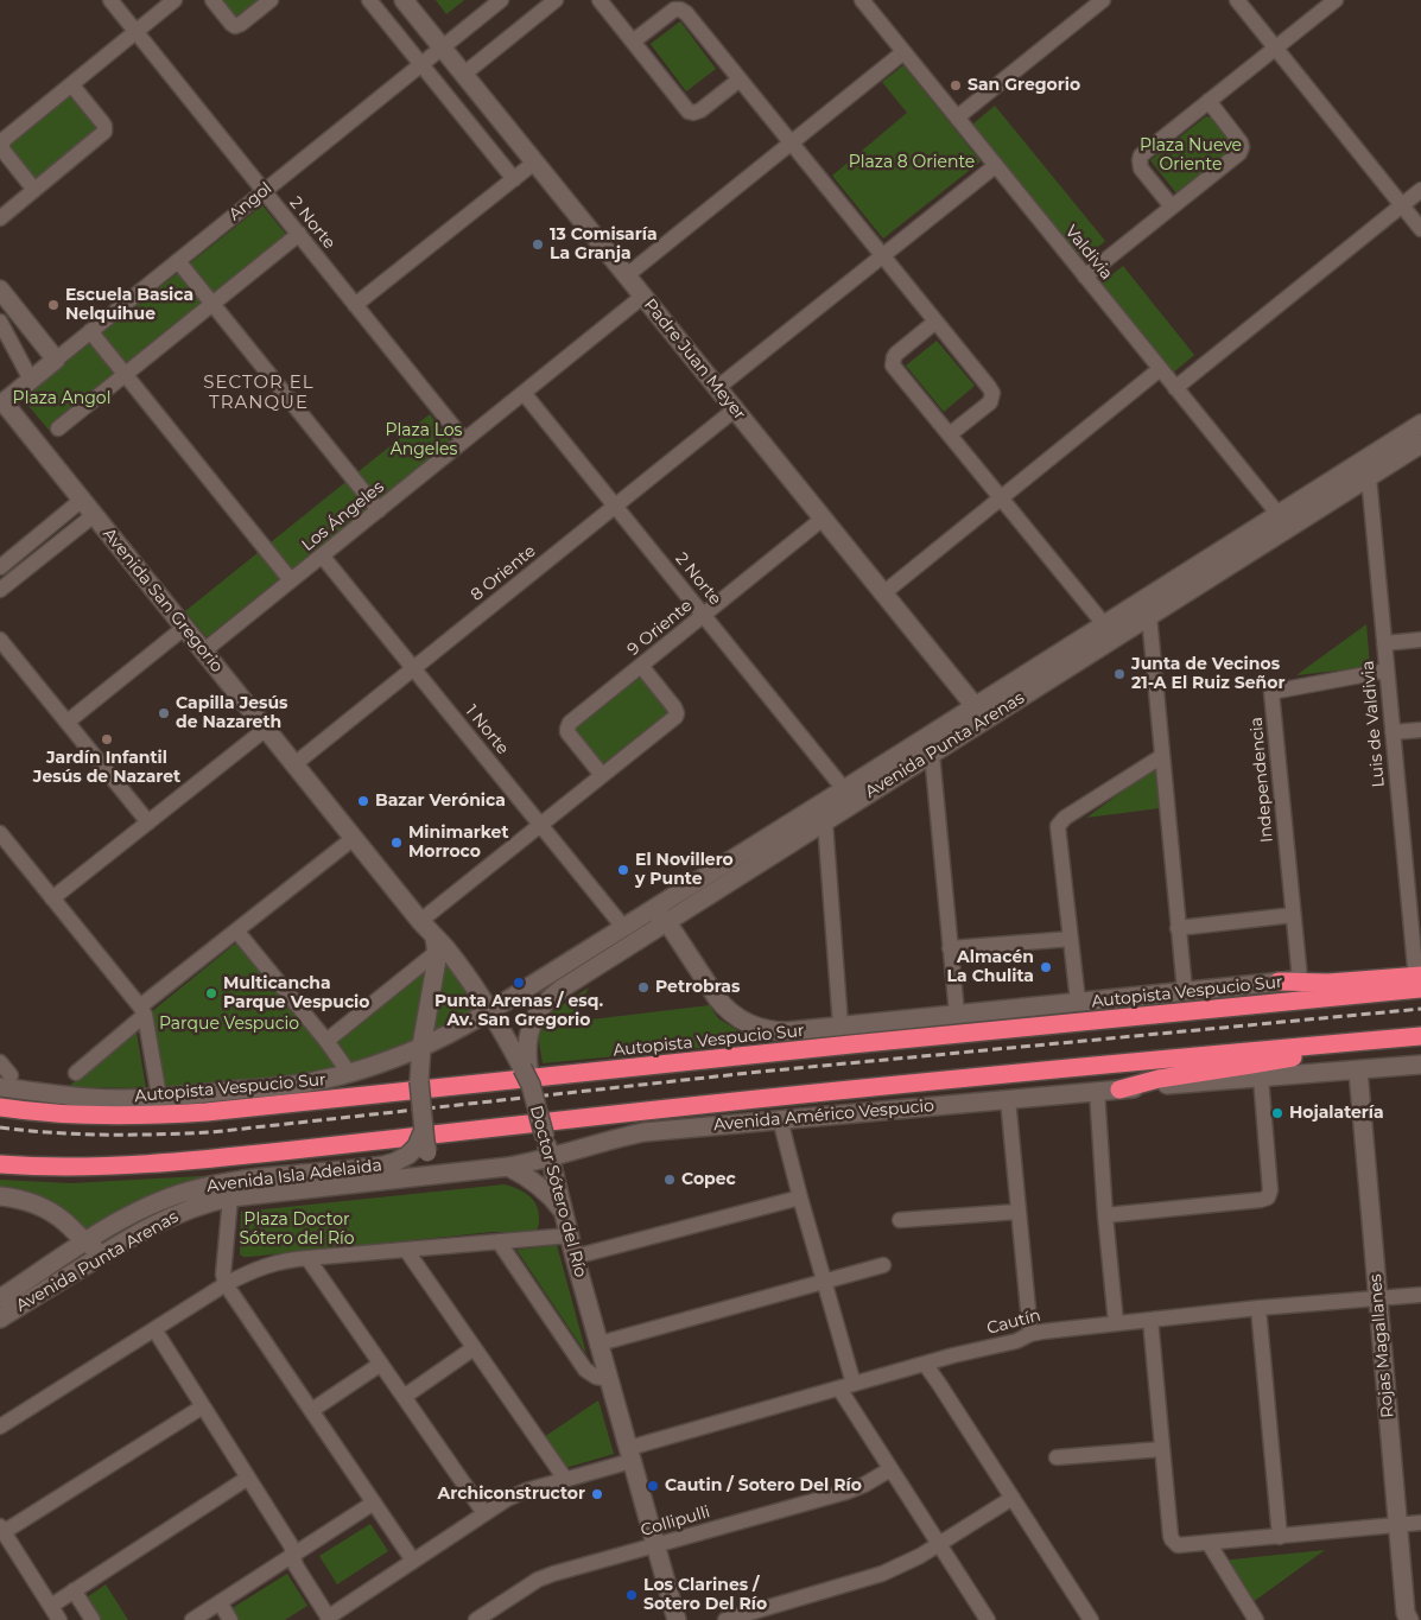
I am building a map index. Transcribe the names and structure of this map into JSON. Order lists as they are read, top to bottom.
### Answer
{
  "streets": {
    "highway": ["Autopista Vespucio Sur"],
    "main road": [
      "Angol",
      "Padre Juan Meyer",
      "Avenida San Gregorio",
      "Avenida Punta Arenas",
      "Avenida Américo Vespucio",
      "Avenida Isla Adelaida",
      "Doctor Sótero del Río",
      "Rojas Magallanes"
    ],
    "street": [
      "2 Norte",
      "Valdivia",
      "Los Ángeles",
      "8 Oriente",
      "9 Oriente",
      "Luis de Valdivia",
      "1 Norte",
      "Independencia",
      "Cautín",
      "Collipulli"
    ]
  },
  "crossings": [
    ["Angol", "2 Norte"],
    ["Angol", "Padre Juan Meyer"],
    ["Angol", "Avenida San Gregorio"],
    ["2 Norte", "Los Ángeles"],
    ["2 Norte", "8 Oriente"],
    ["2 Norte", "9 Oriente"],
    ["2 Norte", "Avenida Punta Arenas"],
    ["Valdivia", "Avenida Punta Arenas"],
    ["Padre Juan Meyer", "Los Ángeles"],
    ["Padre Juan Meyer", "8 Oriente"],
    ["Padre Juan Meyer", "9 Oriente"],
    ["Padre Juan Meyer", "Avenida Punta Arenas"],
    ["Los Ángeles", "Avenida San Gregorio"],
    ["Los Ángeles", "1 Norte"],
    ["8 Oriente", "Avenida San Gregorio"],
    ["8 Oriente", "1 Norte"],
    ["Avenida San Gregorio", "Avenida Punta Arenas"],
    ["Luis de Valdivia", "Avenida Punta Arenas"],
    ["Luis de Valdivia", "Independencia"],
    ["1 Norte", "Avenida Punta Arenas"],
    ["Avenida Punta Arenas", "Avenida Américo Vespucio"],
    ["Avenida Punta Arenas", "Doctor Sótero del Río"],
    ["Avenida Américo Vespucio", "Doctor Sótero del Río"],
    ["Avenida Américo Vespucio", "Rojas Magallanes"],
    ["Doctor Sótero del Río", "Cautín"],
    ["Doctor Sótero del Río", "Collipulli"],
    ["Cautín", "Rojas Magallanes"]
  ],
  "districts": ["SECTOR EL TRANQUE"],
  "parks": [
    "Plaza Nueve Oriente",
    "Plaza 8 Oriente",
    "Plaza Angol",
    "Plaza Los Angeles",
    "Parque Vespucio",
    "Plaza Doctor Sótero del Río"
  ],
  "places": [
    "San Gregorio",
    "13 Comisaría La Granja",
    "Escuela Basica Nelquihue",
    "Junta de Vecinos 21-A El Ruiz Señor",
    "Capilla Jesús de Nazareth",
    "Jardín Infantil Jesús de Nazaret",
    "Bazar Verónica",
    "Minimarket Morroco",
    "El Novillero y Punte",
    "Almacén La Chulita",
    "Punta Arenas / esq. Av. San Gregorio",
    "Petrobras",
    "Multicancha Parque Vespucio",
    "Hojalatería",
    "Copec",
    "Cautin / Sotero Del Río",
    "Archiconstructor",
    "Los Clarines / Sotero Del Río"
  ]
}
